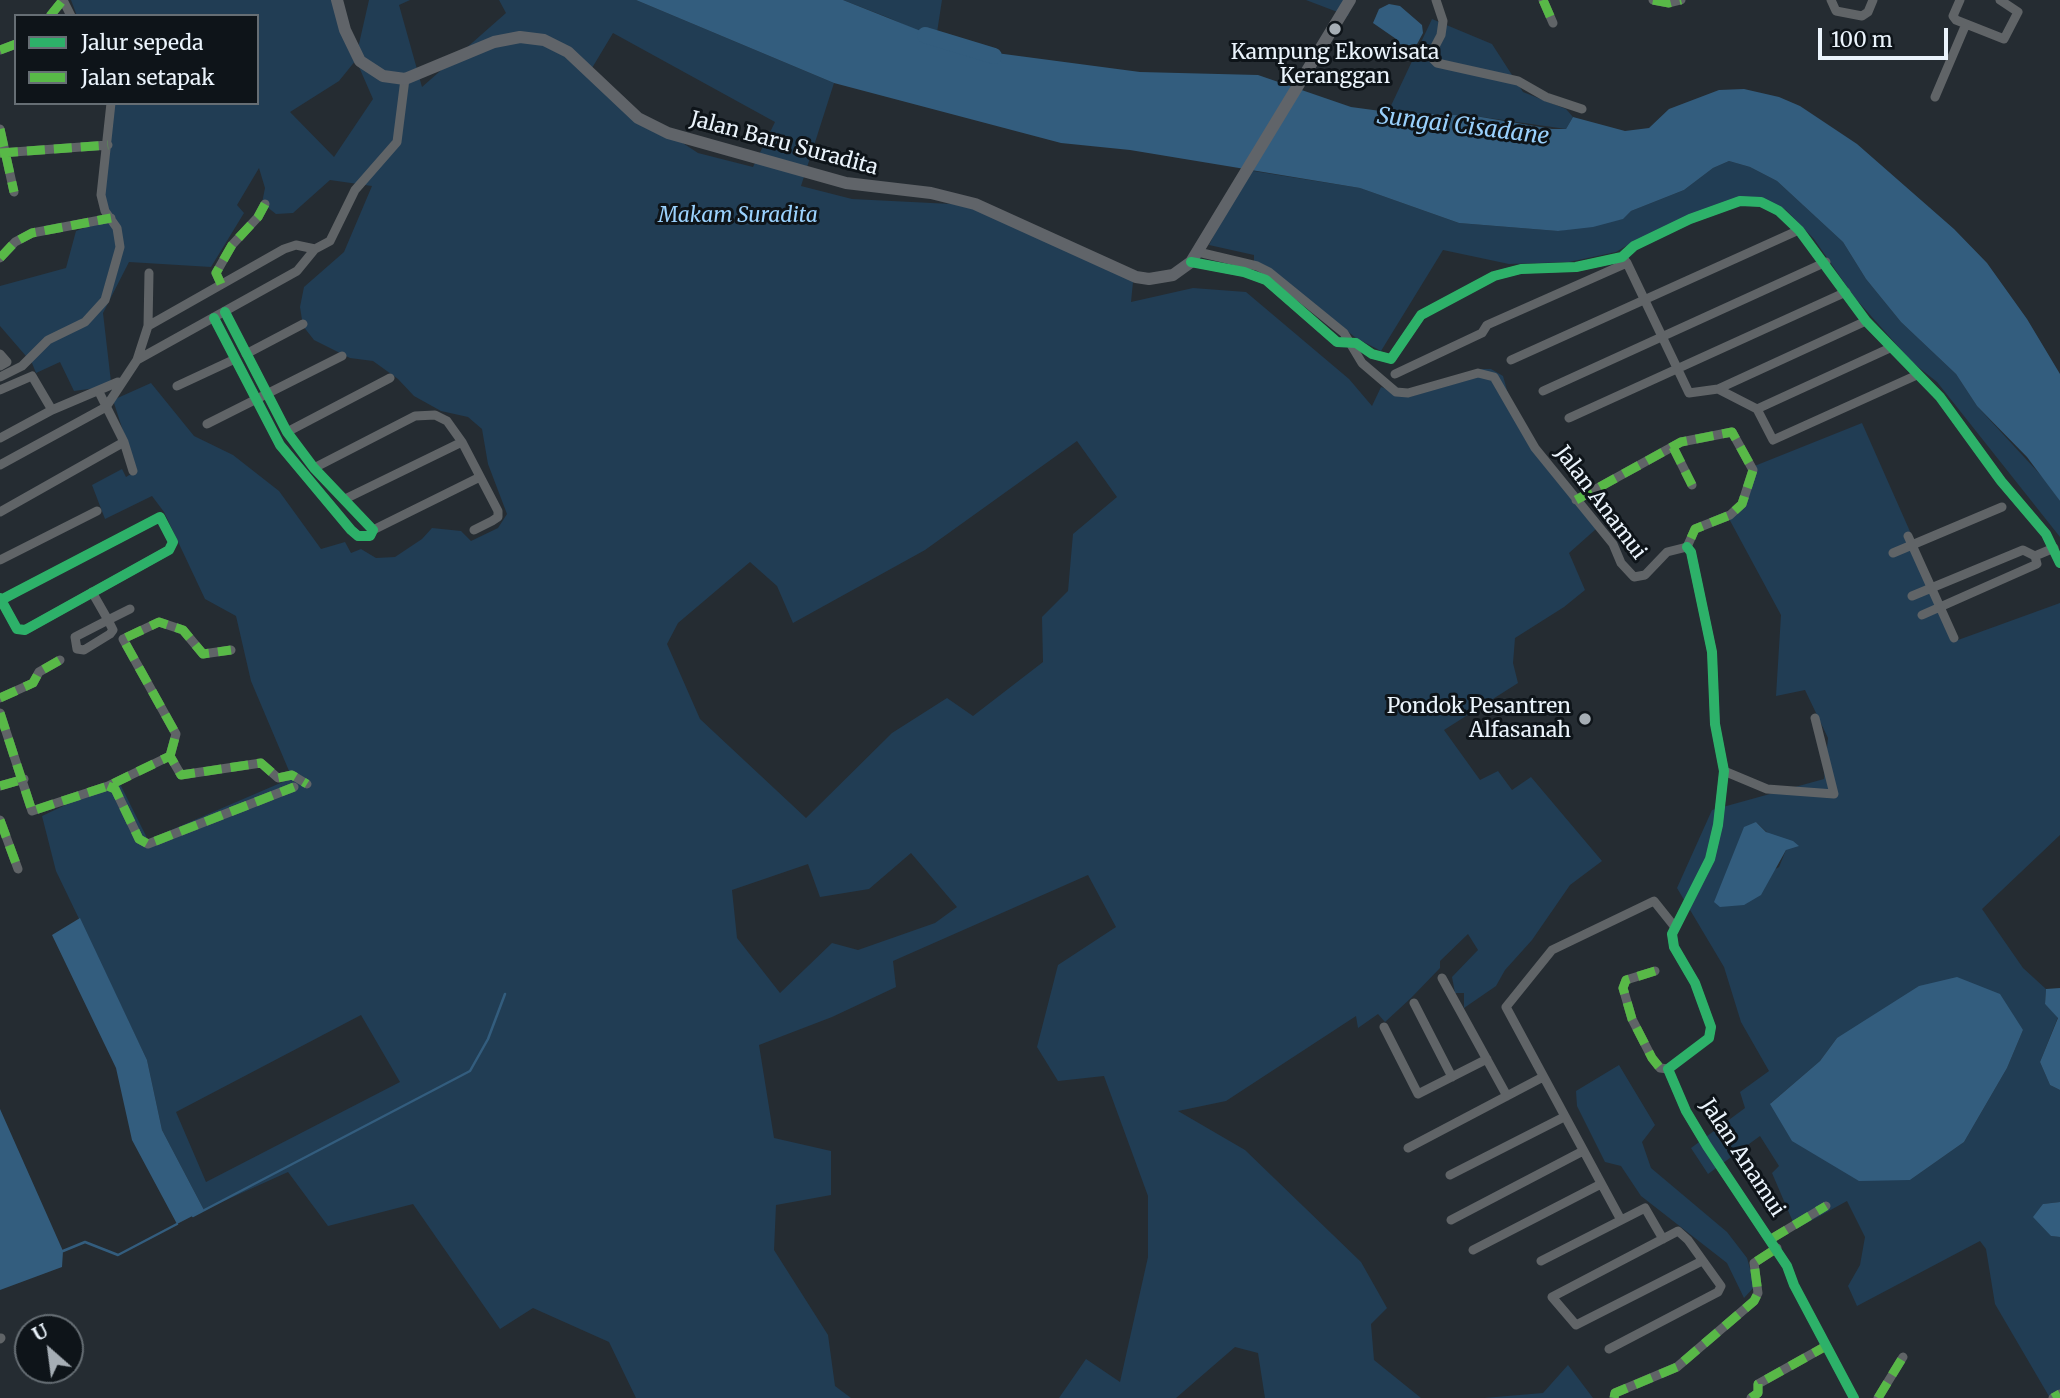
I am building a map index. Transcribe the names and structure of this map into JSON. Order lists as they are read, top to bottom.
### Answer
{
  "streets": {
    "main road": ["Jalan Baru Suradita"],
    "street": ["Jalan Anamui"]
  },
  "water": ["Sungai Cisadane"],
  "parks": ["Makam Suradita"],
  "places": ["Kampung Ekowisata Keranggan", "Pondok Pesantren Alfasanah"],
  "legend": ["Jalur sepeda", "Jalan setapak"],
  "scale_bar": "100 m",
  "north": "top left"
}
